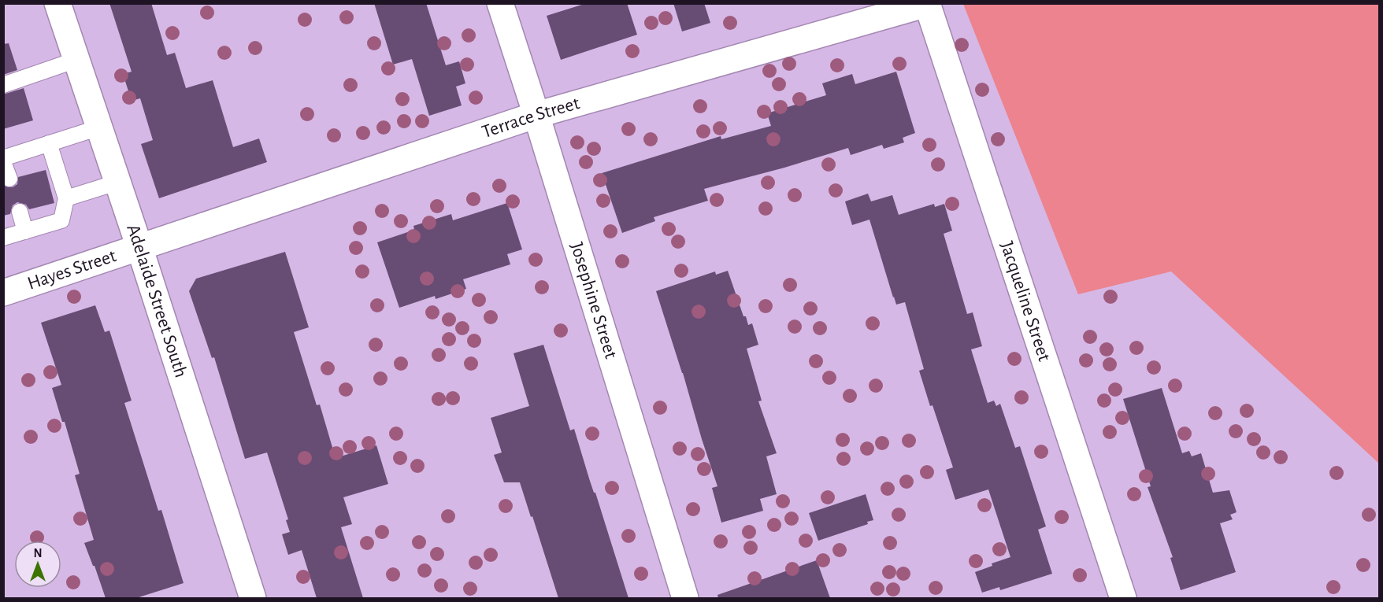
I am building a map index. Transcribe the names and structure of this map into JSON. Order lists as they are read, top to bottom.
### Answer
{
  "streets": {
    "street": [
      "Terrace Street",
      "Hayes Street",
      "Adelaide Street South",
      "Josephine Street",
      "Jacqueline Street"
    ]
  },
  "crossings": [
    ["Terrace Street", "Hayes Street"],
    ["Terrace Street", "Adelaide Street South"],
    ["Terrace Street", "Josephine Street"],
    ["Terrace Street", "Jacqueline Street"],
    ["Hayes Street", "Adelaide Street South"]
  ],
  "north": "top"
}
